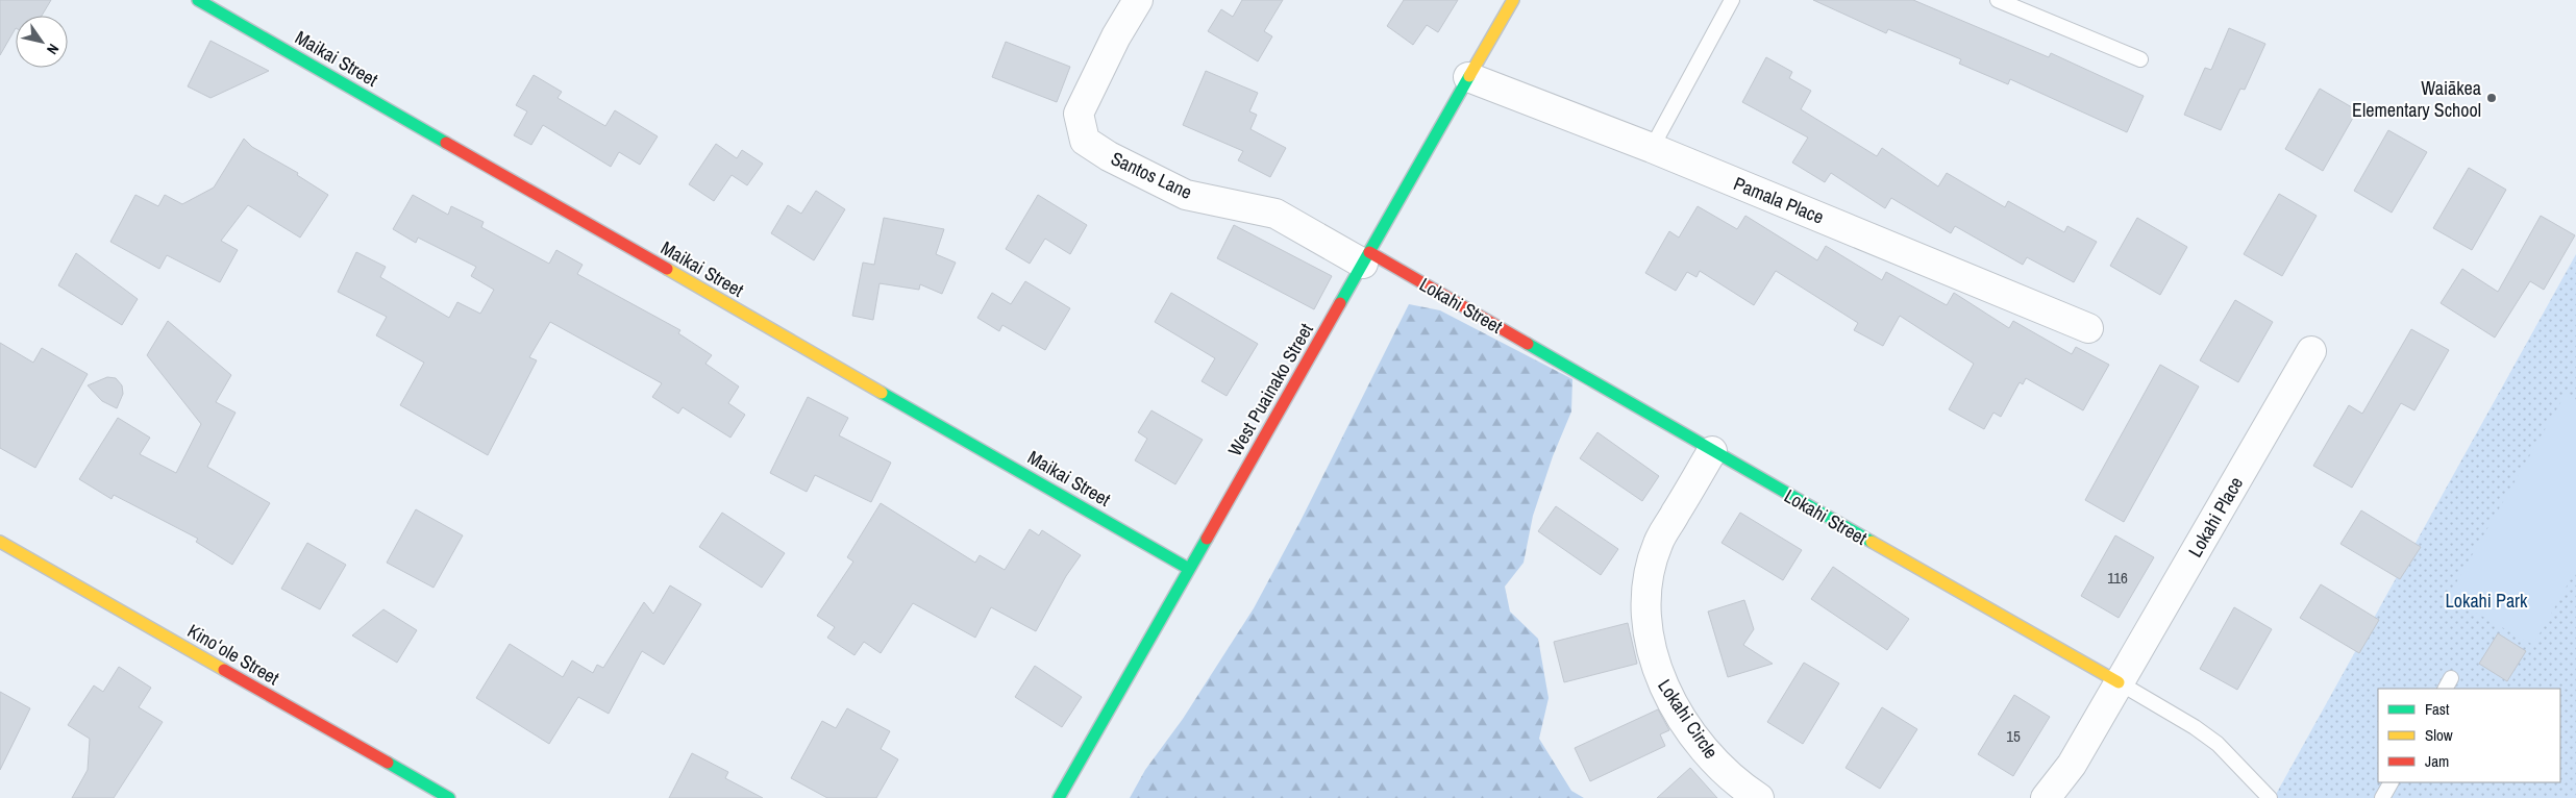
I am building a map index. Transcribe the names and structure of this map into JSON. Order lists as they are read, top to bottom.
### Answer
{
  "streets": {
    "main road": [
      "Maikai Street",
      "Lokahi Street",
      "West Puainako Street",
      "Kinoʻole Street"
    ],
    "street": [
      "Santos Lane",
      "Pamala Place",
      "Lokahi Place",
      "Lokahi Circle"
    ]
  },
  "crossings": [
    ["Maikai Street", "West Puainako Street"],
    ["Santos Lane", "Lokahi Street"],
    ["Santos Lane", "West Puainako Street"],
    ["Pamala Place", "West Puainako Street"],
    ["Lokahi Street", "West Puainako Street"],
    ["Lokahi Street", "Lokahi Place"],
    ["Lokahi Street", "Lokahi Circle"]
  ],
  "parks": ["Lokahi Park"],
  "places": ["Waiākea Elementary School"],
  "house_numbers": ["116", "15"],
  "legend": ["Fast", "Slow", "Jam"],
  "north": "bottom right"
}
